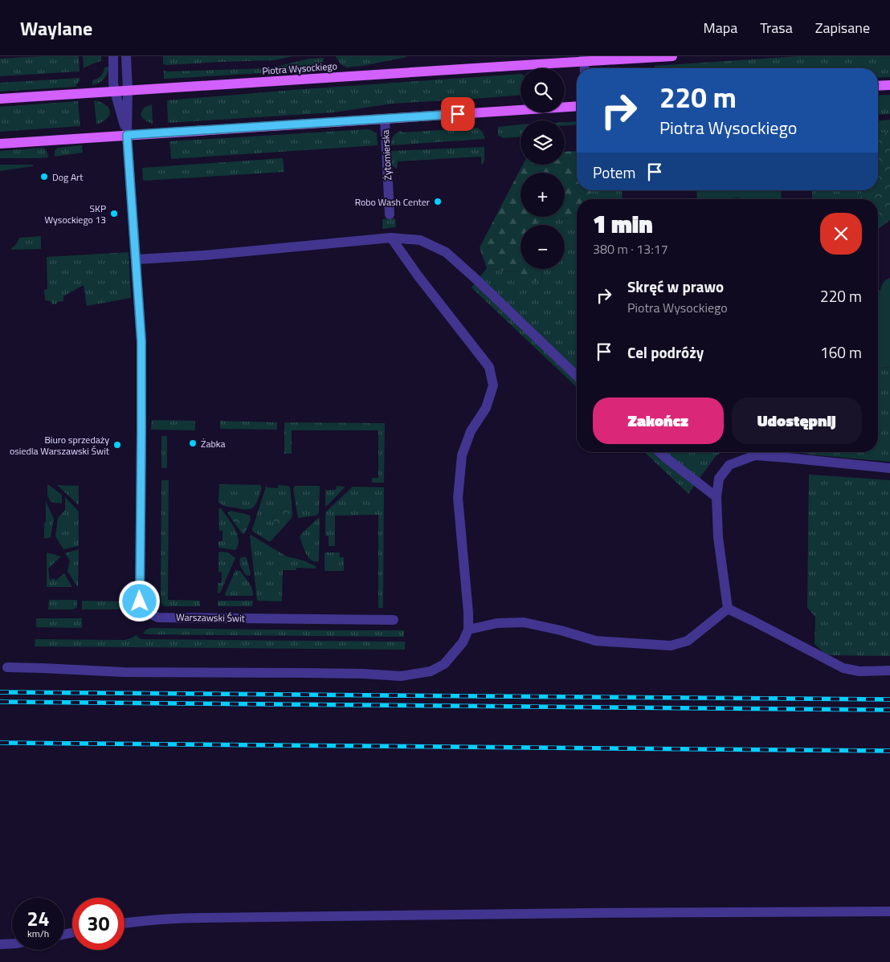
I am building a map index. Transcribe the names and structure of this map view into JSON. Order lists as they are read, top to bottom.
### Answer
{
  "streets": {
    "main road": ["Piotra Wysockiego"],
    "street": ["Żytomierska", "Warszawski Świt"]
  },
  "places": [
    "Dog Art",
    "Robo Wash Center",
    "SKP Wysockiego 13",
    "Żabka",
    "Biuro sprzedaży osiedla Warszawski Świt"
  ],
  "page": {
    "header": "Waylane",
    "nav": ["Mapa", "Trasa", "Zapisane"],
    "map_buttons": ["+", "−"],
    "turn": ["220 m", "Piotra Wysockiego"],
    "then": "Potem",
    "heading": ["1 min", "380 m · 13:17"],
    "list": [
      {
        "name": "Skręć w prawo",
        "note": "Piotra Wysockiego",
        "value": "220 m"
      },
      {
        "name": "Cel podróży",
        "value": "160 m"
      }
    ],
    "buttons": ["Zakończ", "Udostępnij"],
    "speed": "24 km/h",
    "limit": "30"
  }
}
